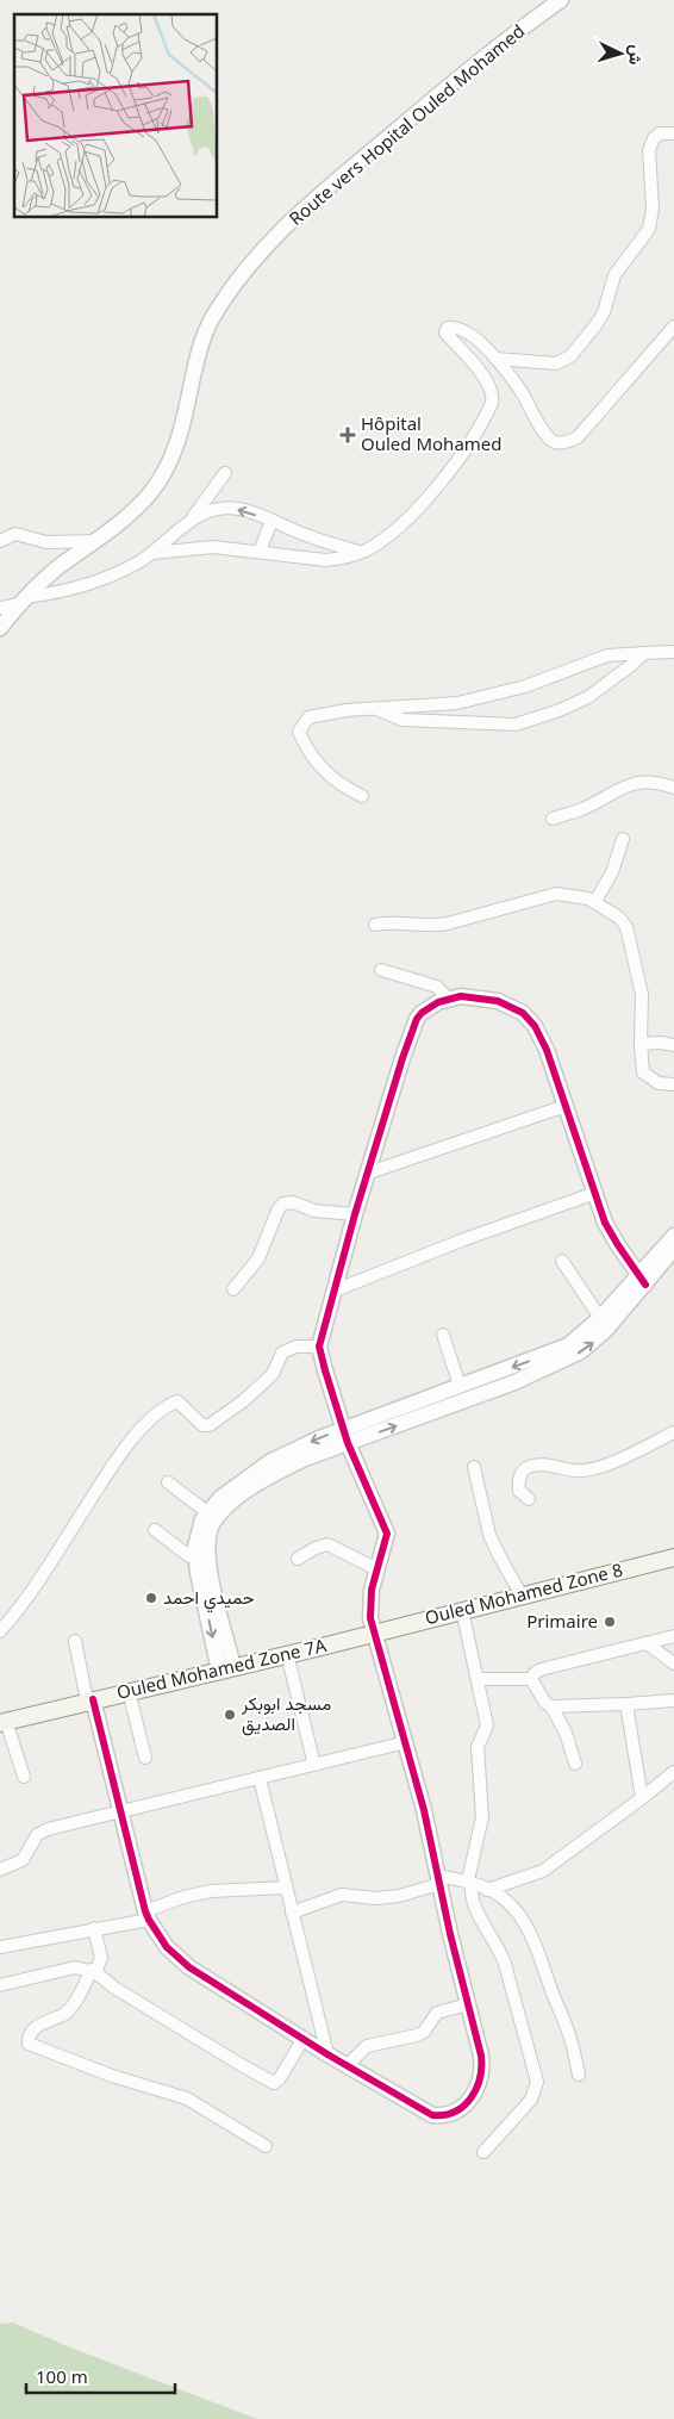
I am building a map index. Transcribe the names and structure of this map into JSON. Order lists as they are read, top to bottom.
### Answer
{
  "streets": {
    "main road": ["Ouled Mohamed Zone 8", "Ouled Mohamed Zone 7A"],
    "street": ["Route vers Hopital Ouled Mohamed"]
  },
  "crossings": [
    ["Ouled Mohamed Zone 8", "Ouled Mohamed Zone 7A"]
  ],
  "places": {
    "health": ["Hôpital Ouled Mohamed"],
    "other": ["حميدي احمد", "Primaire", "مسجد ابوبكر الصديق"]
  },
  "scale_bar": "100 m",
  "north": "right"
}
